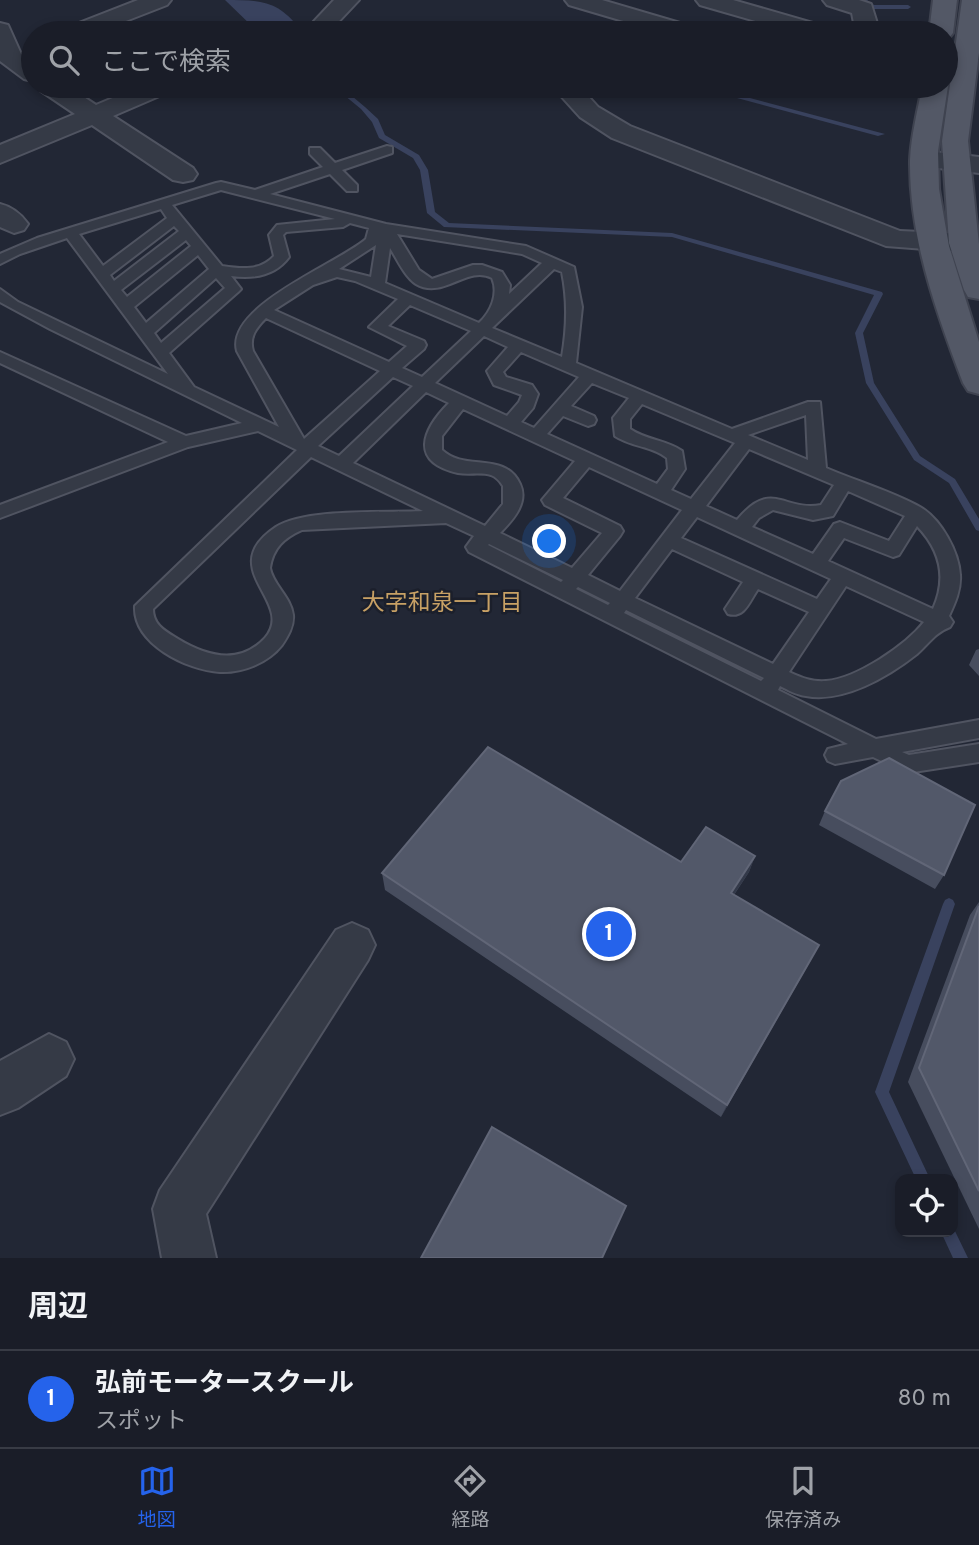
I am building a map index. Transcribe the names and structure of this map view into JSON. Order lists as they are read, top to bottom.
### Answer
{
  "districts": ["大字和泉一丁目"],
  "page": {
    "search": "ここで検索",
    "pins": "1",
    "heading": "周辺",
    "list": [
      {
        "mark": "1",
        "name": "弘前モータースクール",
        "note": "スポット",
        "value": "80 m"
      }
    ],
    "nav": ["地図", "経路", "保存済み"]
  }
}
